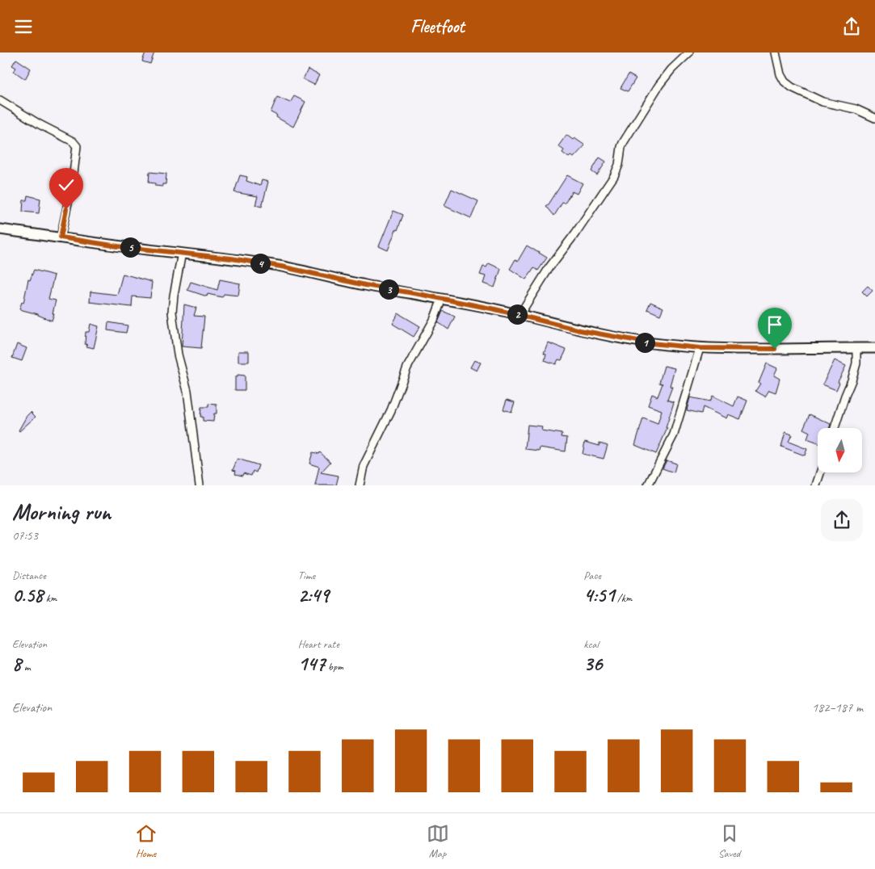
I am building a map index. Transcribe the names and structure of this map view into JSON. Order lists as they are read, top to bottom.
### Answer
{
  "north": "bottom",
  "page": {
    "header": "Fleetfoot",
    "pins": [
      "5",
      "4",
      "3",
      "2",
      "1"
    ],
    "heading": ["Morning run", "07:53"],
    "stats": [
      ["Distance", "0.58 km"],
      ["Time", "2:49"],
      ["Pace", "4:51 /km"],
      ["Elevation", "8 m"],
      ["Heart rate", "147 bpm"],
      ["kcal", "36"]
    ],
    "chart": ["Elevation", "182–187 m"],
    "tabs": ["Home", "Map", "Saved"]
  }
}
